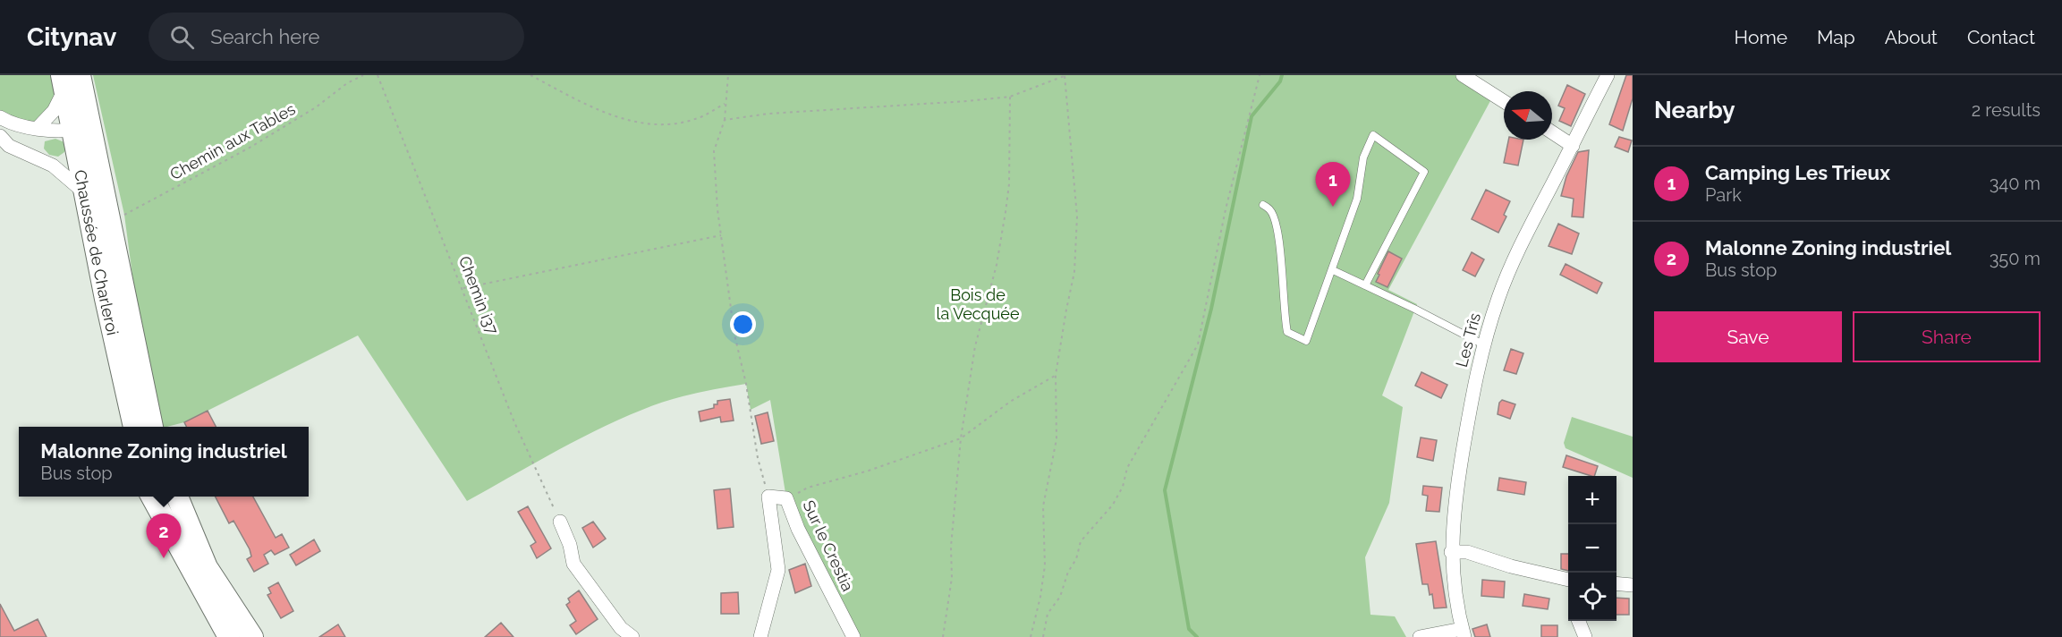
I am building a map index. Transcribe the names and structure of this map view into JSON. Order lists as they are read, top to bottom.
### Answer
{
  "streets": {
    "main road": ["Chaussée de Charleroi"],
    "street": ["Les Trîs", "Sur le Crestia"],
    "path": ["Chemin aux Tables", "Chemin i37"]
  },
  "crossings": [
    ["Chemin aux Tables", "Chaussée de Charleroi"]
  ],
  "parks": ["Bois de la Vecquée"],
  "north": "left",
  "page": {
    "header": "Citynav",
    "search": "Search here",
    "nav": [
      "Home",
      "Map",
      "About",
      "Contact"
    ],
    "heading": ["Nearby", "2 results"],
    "list": [
      {
        "mark": "1",
        "name": "Camping Les Trieux",
        "note": "Park",
        "value": "340 m"
      },
      {
        "mark": "2",
        "name": "Malonne Zoning industriel",
        "note": "Bus stop",
        "value": "350 m"
      }
    ],
    "pins": ["1", "2"],
    "buttons": ["Save", "Share"],
    "popup": ["Malonne Zoning industriel", "Bus stop"],
    "map_buttons": ["+", "−"]
  }
}
